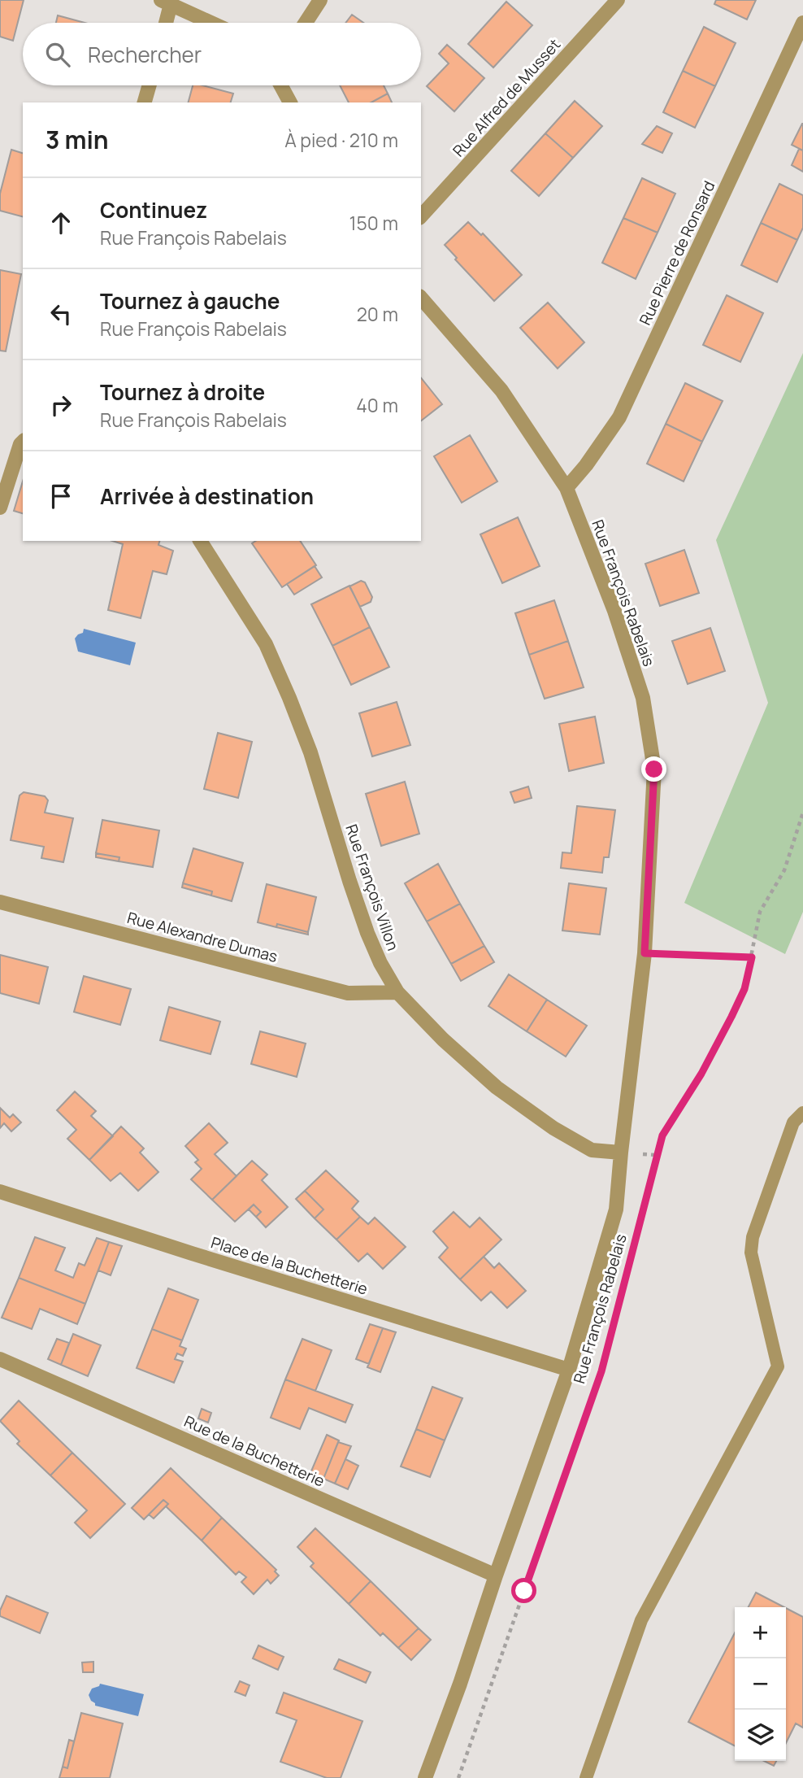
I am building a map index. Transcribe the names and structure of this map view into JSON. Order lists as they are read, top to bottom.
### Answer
{
  "streets": {
    "street": [
      "Rue Alfred de Musset",
      "Rue Pierre de Ronsard",
      "Rue François Rabelais",
      "Rue François Villon",
      "Rue Alexandre Dumas",
      "Place de la Buchetterie",
      "Rue de la Buchetterie"
    ]
  },
  "crossings": [
    ["Rue Pierre de Ronsard", "Rue François Rabelais"],
    ["Rue François Rabelais", "Rue François Villon"],
    ["Rue François Rabelais", "Place de la Buchetterie"],
    ["Rue François Rabelais", "Rue de la Buchetterie"],
    ["Rue François Villon", "Rue Alexandre Dumas"]
  ],
  "page": {
    "search": "Rechercher",
    "heading": ["3 min", "À pied · 210 m"],
    "list": [
      ["Continuez", "Rue François Rabelais", "150 m"],
      ["Tournez à gauche", "Rue François Rabelais", "20 m"],
      ["Tournez à droite", "Rue François Rabelais", "40 m"],
      "Arrivée à destination"
    ],
    "map_buttons": ["+", "−"]
  }
}
